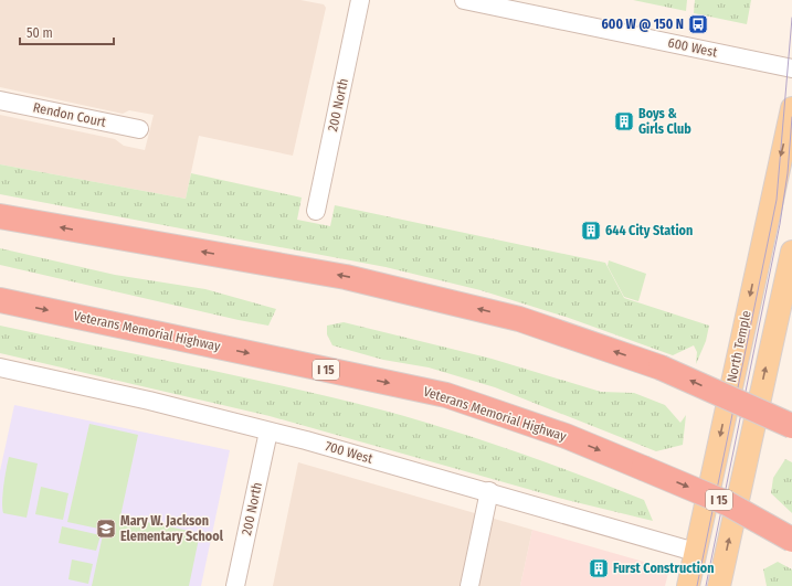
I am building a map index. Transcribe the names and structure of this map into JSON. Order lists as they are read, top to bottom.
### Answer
{
  "streets": {
    "highway": ["Veterans Memorial Highway", "I 15"],
    "main road": ["North Temple"],
    "street": [
      "600 West",
      "200 North",
      "Rendon Court",
      "700 West"
    ]
  },
  "crossings": [
    ["200 North", "700 West"],
    ["North Temple", "700 West"]
  ],
  "places": {
    "bus stop": ["600 W @ 150 N"],
    "building": ["Boys & Girls Club", "644 City Station", "Furst Construction"],
    "school or university": ["Mary W. Jackson Elementary School"]
  },
  "scale_bar": "50 m"
}
